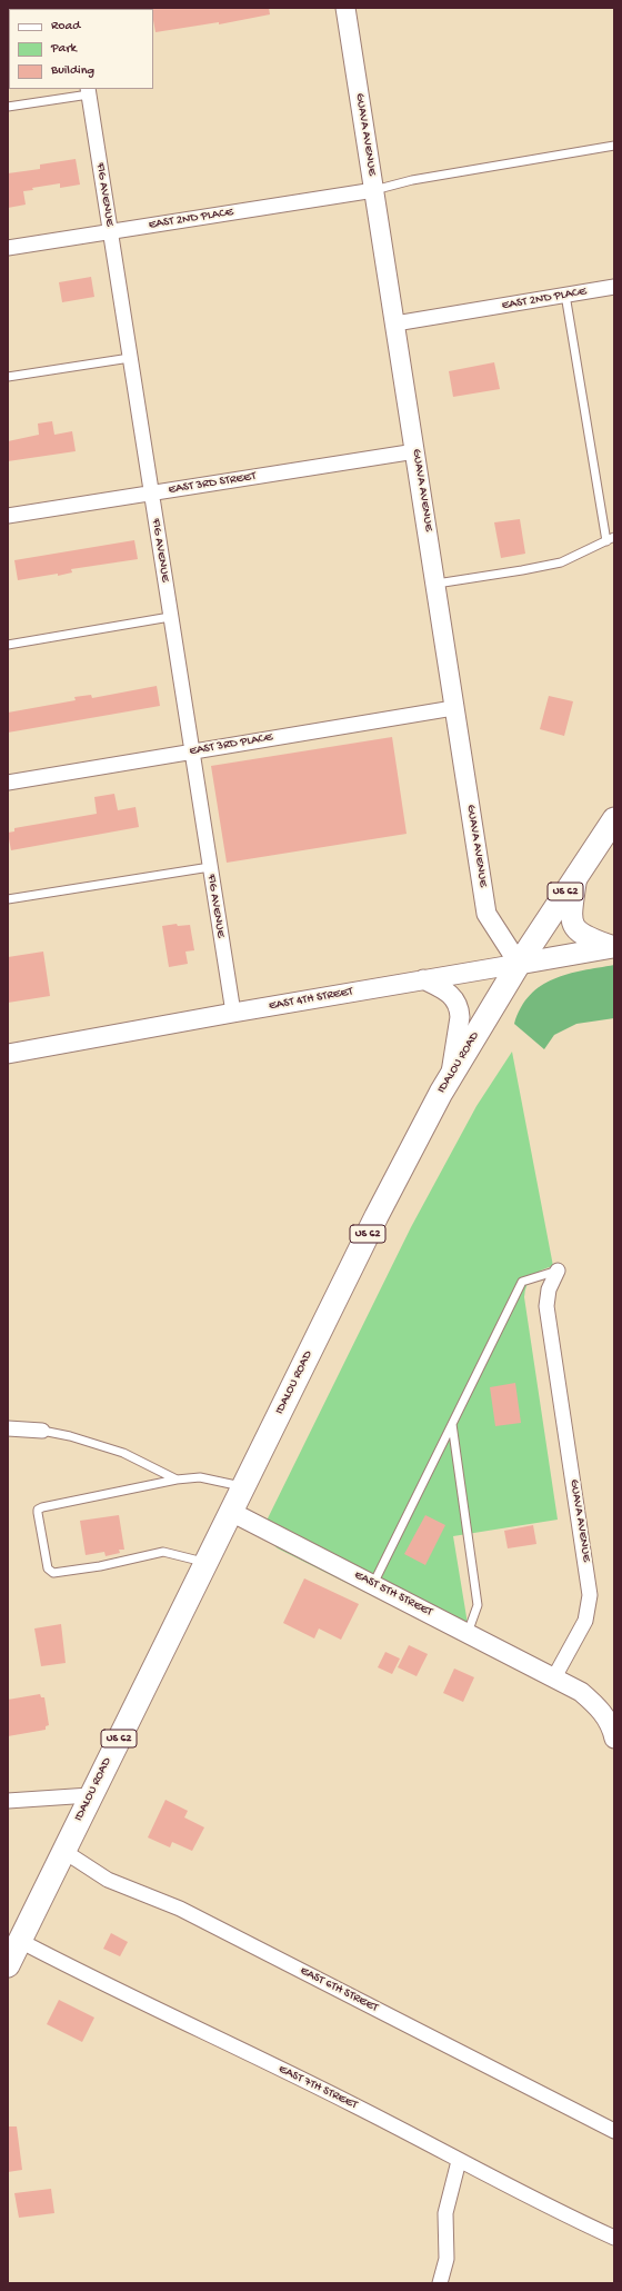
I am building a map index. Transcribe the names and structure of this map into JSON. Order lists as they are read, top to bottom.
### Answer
{
  "streets": {
    "main road": ["US 62", "EAST 4TH STREET", "IDALOU ROAD"],
    "street": [
      "GUAVA AVENUE",
      "FIG AVENUE",
      "EAST 2ND PLACE",
      "EAST 3RD STREET",
      "EAST 3RD PLACE",
      "EAST 5TH STREET",
      "EAST 6TH STREET",
      "EAST 7TH STREET"
    ]
  },
  "crossings": [
    ["GUAVA AVENUE", "EAST 2ND PLACE"],
    ["GUAVA AVENUE", "EAST 3RD STREET"],
    ["GUAVA AVENUE", "EAST 3RD PLACE"],
    ["GUAVA AVENUE", "EAST 4TH STREET"],
    ["GUAVA AVENUE", "IDALOU ROAD"],
    ["GUAVA AVENUE", "EAST 5TH STREET"],
    ["FIG AVENUE", "EAST 2ND PLACE"],
    ["FIG AVENUE", "EAST 3RD STREET"],
    ["FIG AVENUE", "EAST 3RD PLACE"],
    ["FIG AVENUE", "EAST 4TH STREET"],
    ["EAST 4TH STREET", "IDALOU ROAD"],
    ["IDALOU ROAD", "EAST 5TH STREET"],
    ["IDALOU ROAD", "EAST 6TH STREET"],
    ["IDALOU ROAD", "EAST 7TH STREET"]
  ],
  "legend": ["Road", "Park", "Building"]
}
